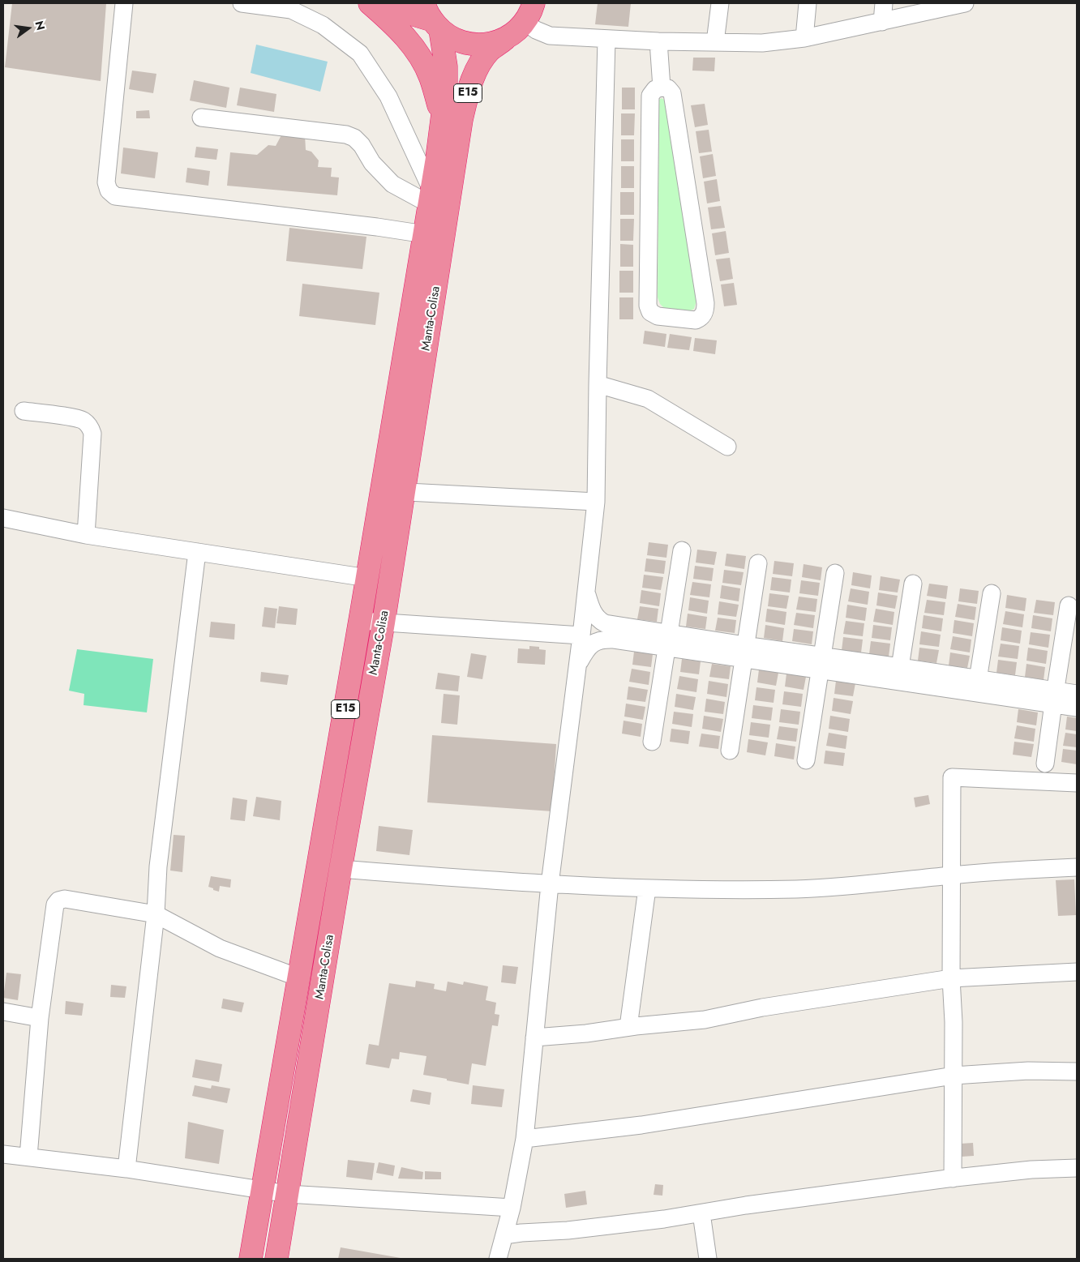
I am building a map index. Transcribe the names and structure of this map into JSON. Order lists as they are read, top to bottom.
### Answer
{
  "streets": {
    "highway": ["E15", "Manta-Colisa"]
  },
  "crossings": [
    ["E15", "Manta-Colisa"]
  ],
  "north": "right"
}
